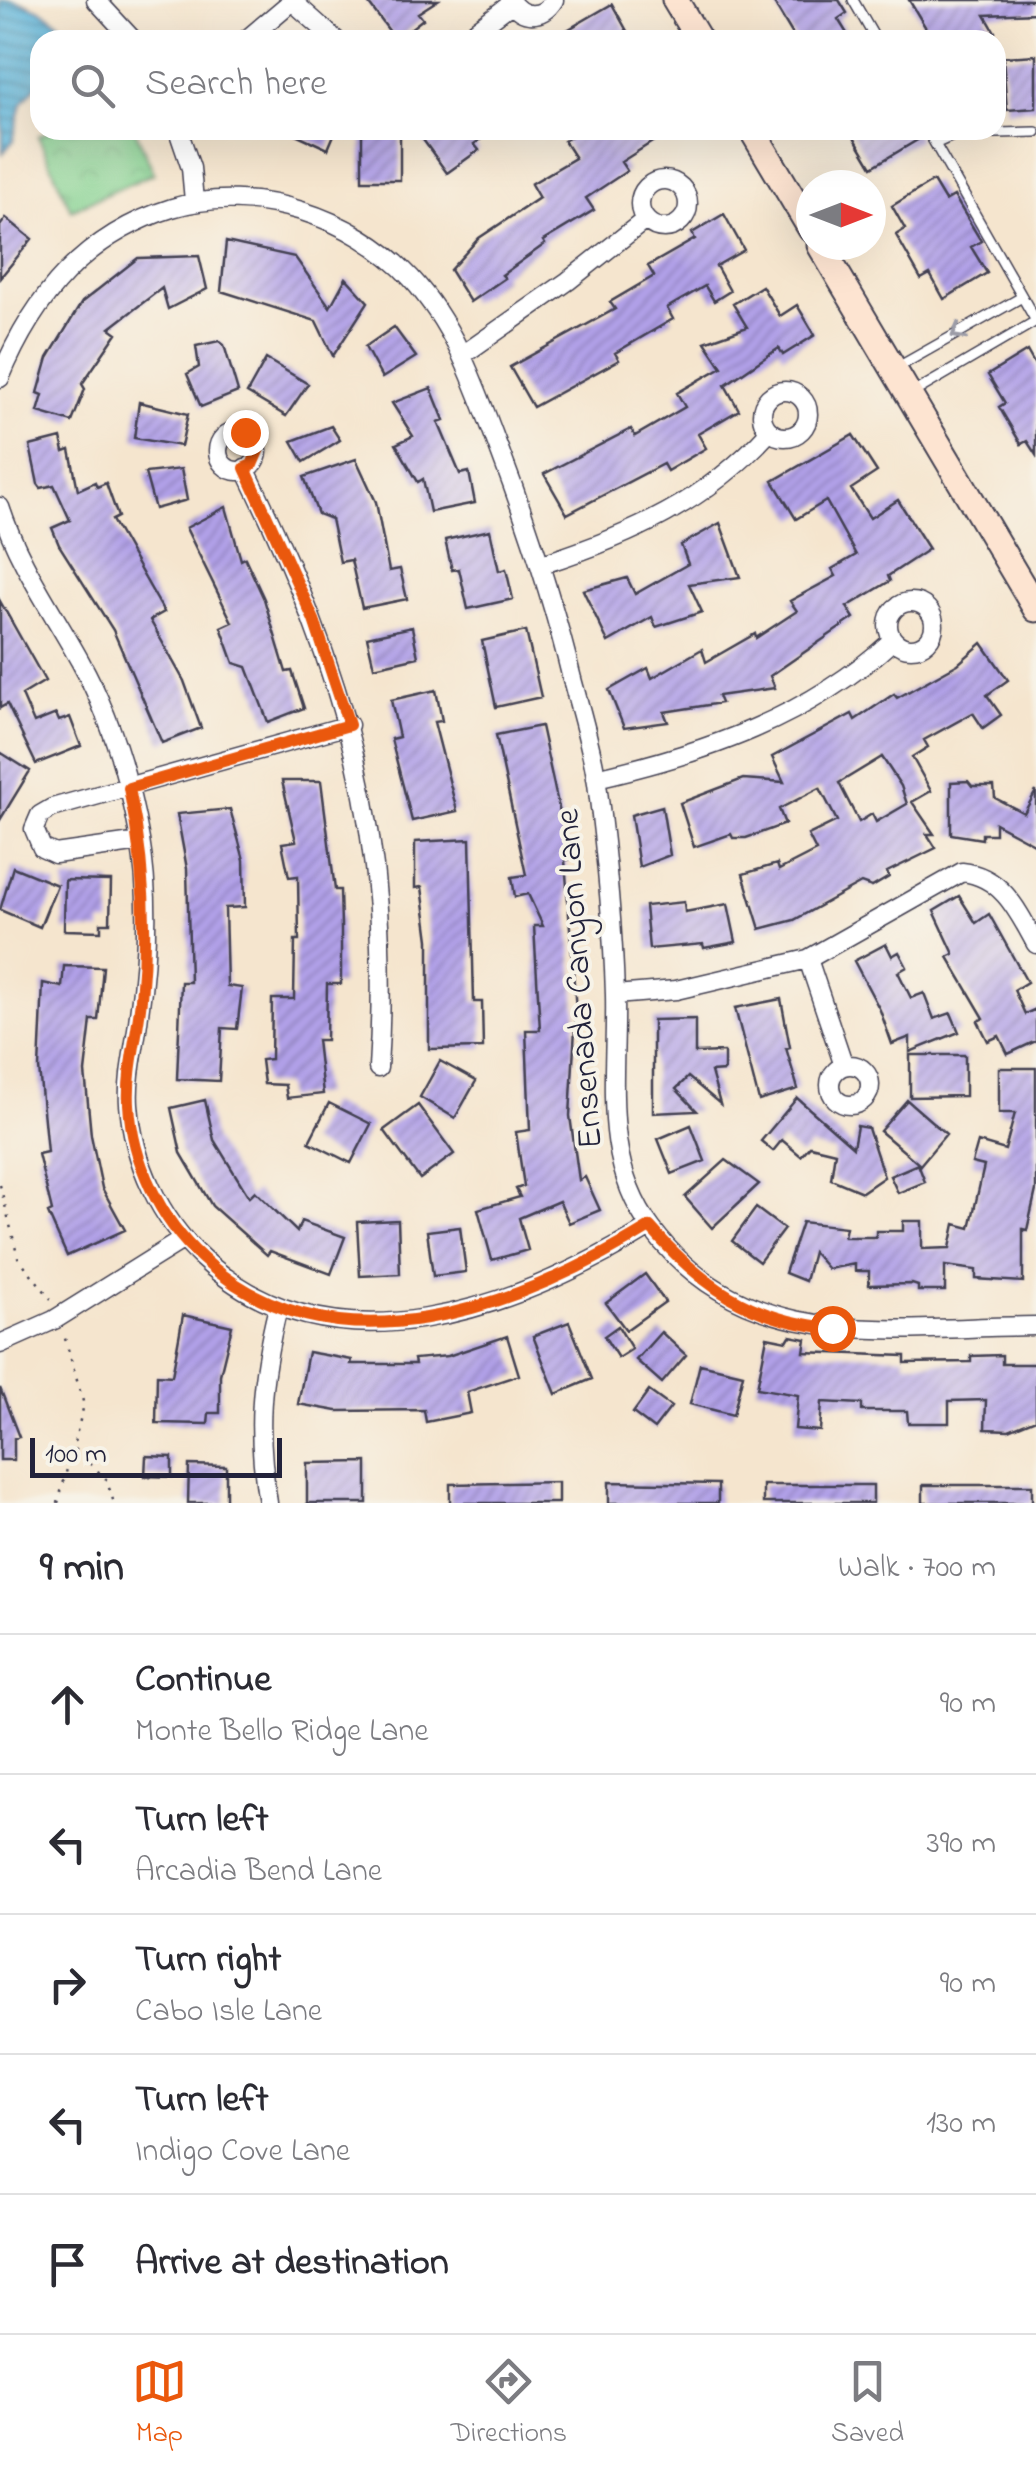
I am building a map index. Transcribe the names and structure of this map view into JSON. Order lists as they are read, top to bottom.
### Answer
{
  "streets": {
    "street": ["Ensenada Canyon Lane"]
  },
  "scale_bar": "100 m",
  "north": "right",
  "page": {
    "search": "Search here",
    "scale": "100 m",
    "heading": ["9 min", "Walk · 700 m"],
    "list": [
      ["Continue", "Monte Bello Ridge Lane", "90 m"],
      ["Turn left", "Arcadia Bend Lane", "390 m"],
      ["Turn right", "Cabo Isle Lane", "90 m"],
      ["Turn left", "Indigo Cove Lane", "130 m"],
      "Arrive at destination"
    ],
    "nav": ["Map", "Directions", "Saved"]
  }
}
